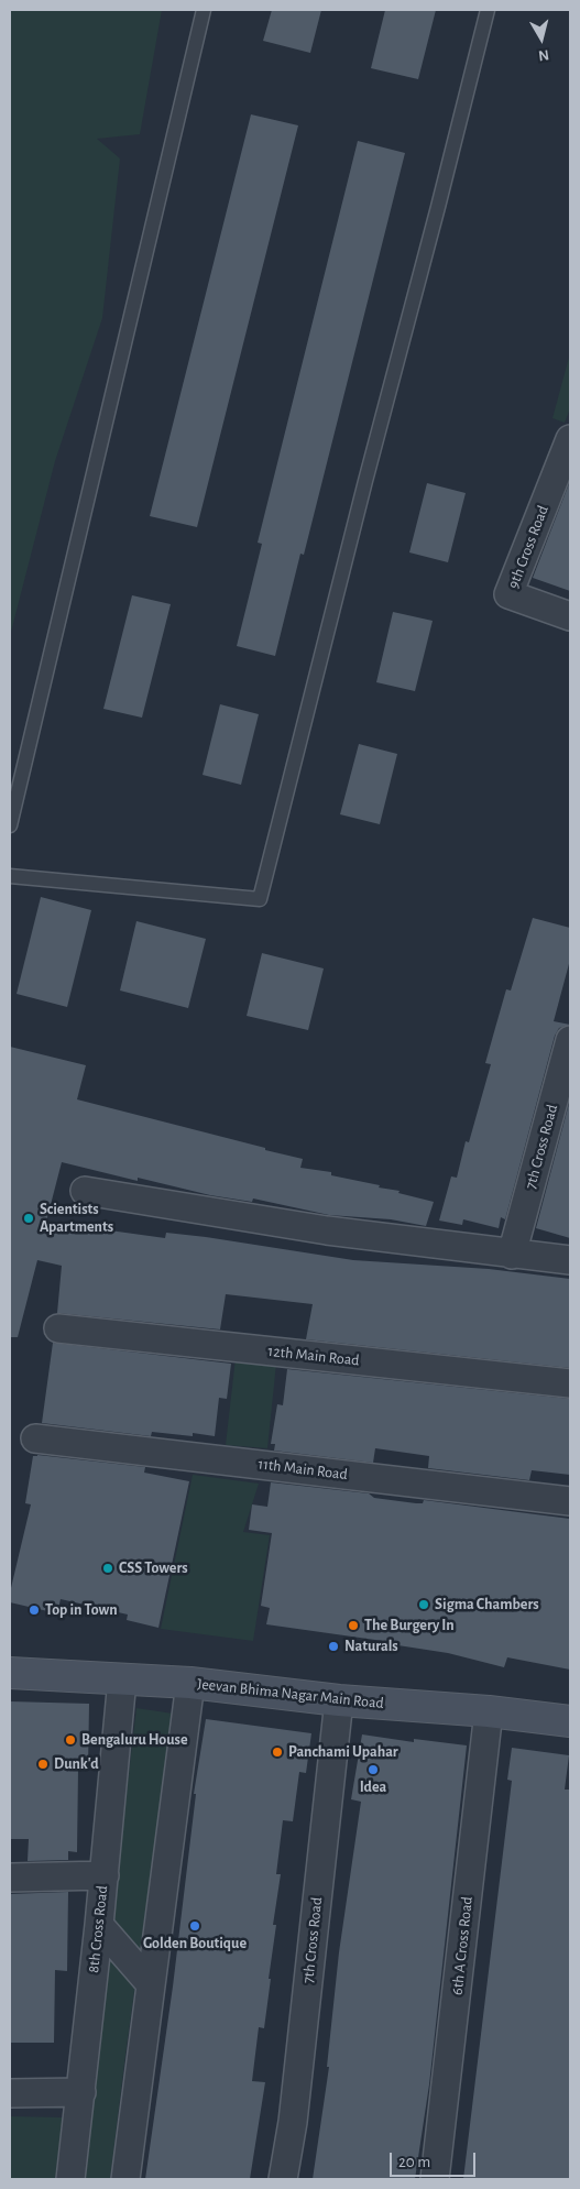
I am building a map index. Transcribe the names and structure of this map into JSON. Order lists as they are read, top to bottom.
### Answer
{
  "streets": {
    "main road": ["Jeevan Bhima Nagar Main Road"],
    "street": [
      "9th Cross Road",
      "7th Cross Road",
      "12th Main Road",
      "11th Main Road",
      "8th Cross Road",
      "6th A Cross Road"
    ]
  },
  "crossings": [
    ["7th Cross Road", "Jeevan Bhima Nagar Main Road"],
    ["Jeevan Bhima Nagar Main Road", "8th Cross Road"],
    ["Jeevan Bhima Nagar Main Road", "6th A Cross Road"]
  ],
  "places": [
    "Scientists Apartments",
    "CSS Towers",
    "Sigma Chambers",
    "Top in Town",
    "The Burgery In",
    "Naturals",
    "Bengaluru House",
    "Panchami Upahar",
    "Dunk'd",
    "Idea",
    "Golden Boutique"
  ],
  "scale_bar": "20 m",
  "north": "bottom"
}
